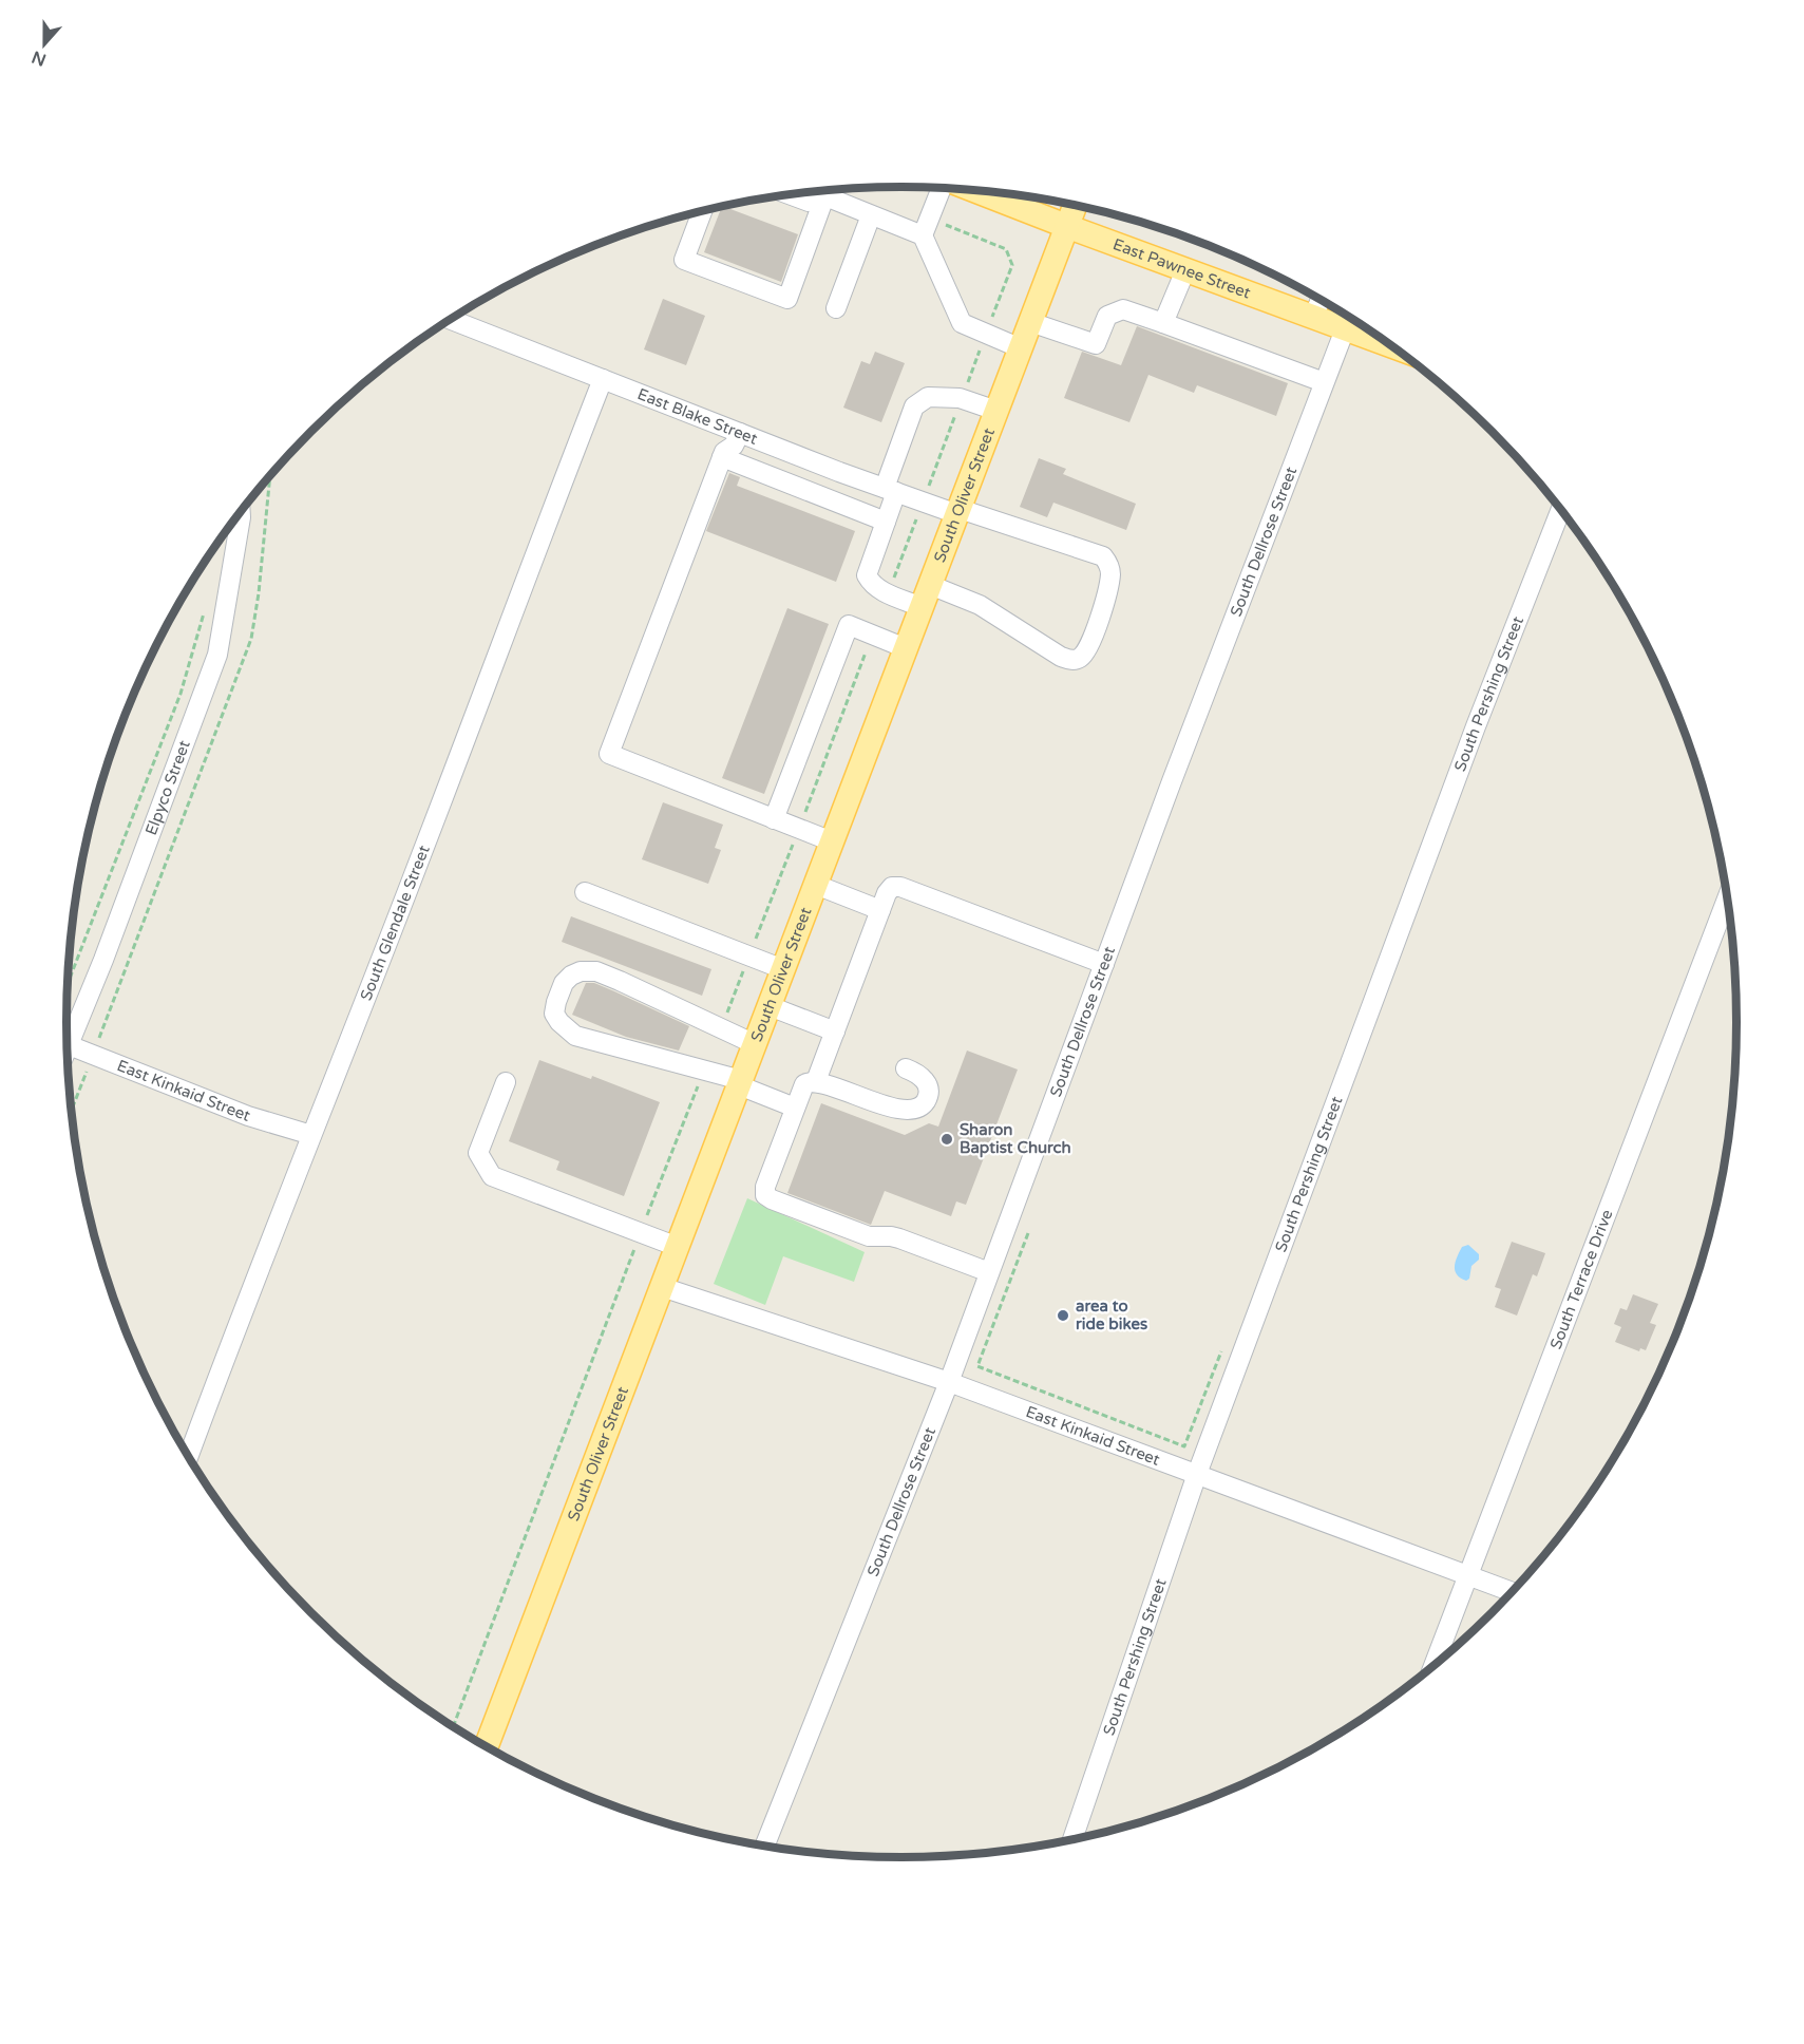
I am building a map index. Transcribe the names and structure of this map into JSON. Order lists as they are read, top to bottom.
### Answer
{
  "streets": {
    "main road": ["East Pawnee Street", "South Oliver Street"],
    "street": [
      "East Blake Street",
      "South Dellrose Street",
      "South Pershing Street",
      "Elpyco Street",
      "South Glendale Street",
      "East Kinkaid Street",
      "South Terrace Drive"
    ]
  },
  "crossings": [
    ["East Pawnee Street", "South Oliver Street"],
    ["East Pawnee Street", "South Dellrose Street"],
    ["East Blake Street", "South Oliver Street"],
    ["East Blake Street", "South Glendale Street"],
    ["South Oliver Street", "East Kinkaid Street"],
    ["South Dellrose Street", "East Kinkaid Street"],
    ["South Pershing Street", "East Kinkaid Street"],
    ["South Glendale Street", "East Kinkaid Street"],
    ["East Kinkaid Street", "South Terrace Drive"]
  ],
  "places": ["Sharon Baptist Church", "area to ride bikes"],
  "north": "bottom"
}
